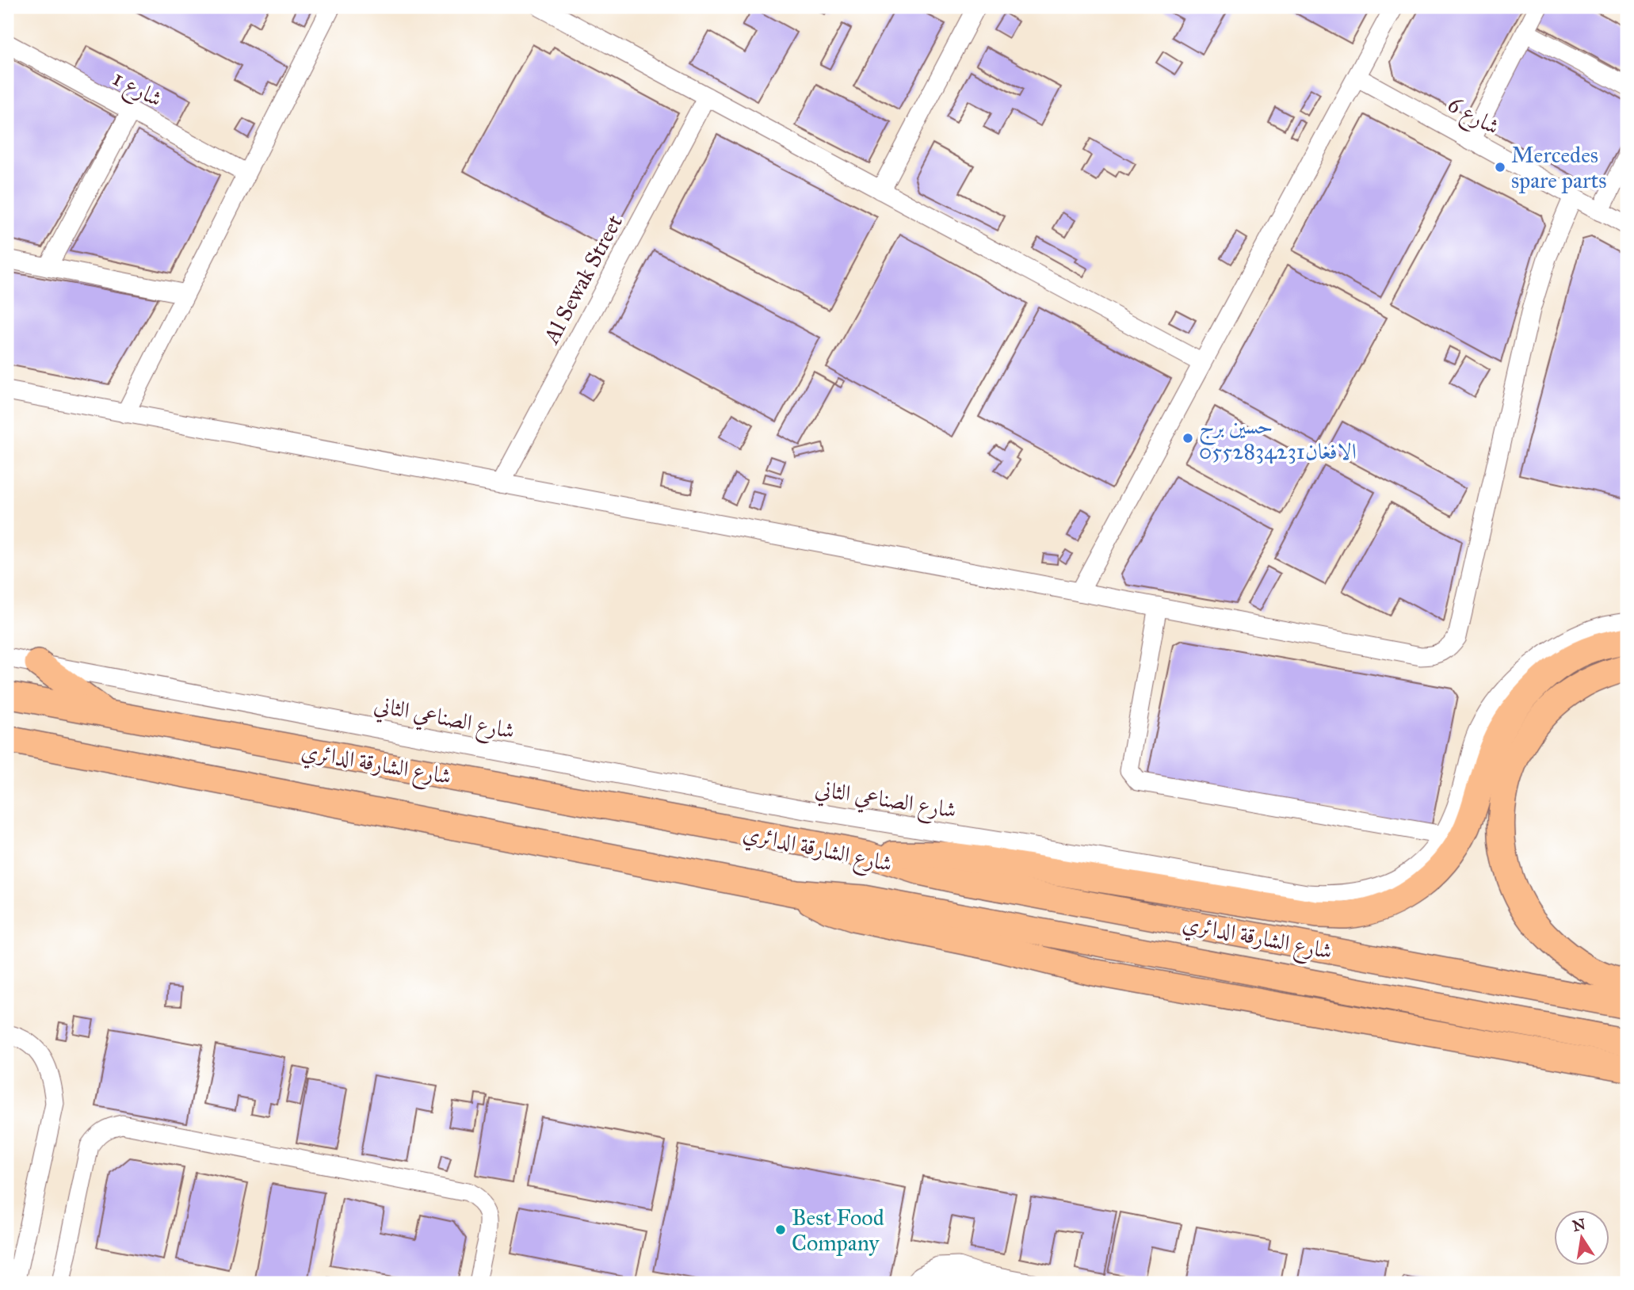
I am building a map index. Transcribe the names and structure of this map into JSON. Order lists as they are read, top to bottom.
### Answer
{
  "streets": {
    "highway": ["شارع الشارقة الدائري"],
    "street": [
      "شارع 1",
      "شارع 6",
      "Al Sewak Street",
      "شارع الصناعي الثاني"
    ]
  },
  "places": ["Mercedes spare parts", "حسين برج الافغان0552834231", "Best Food Company"],
  "north": "top"
}
